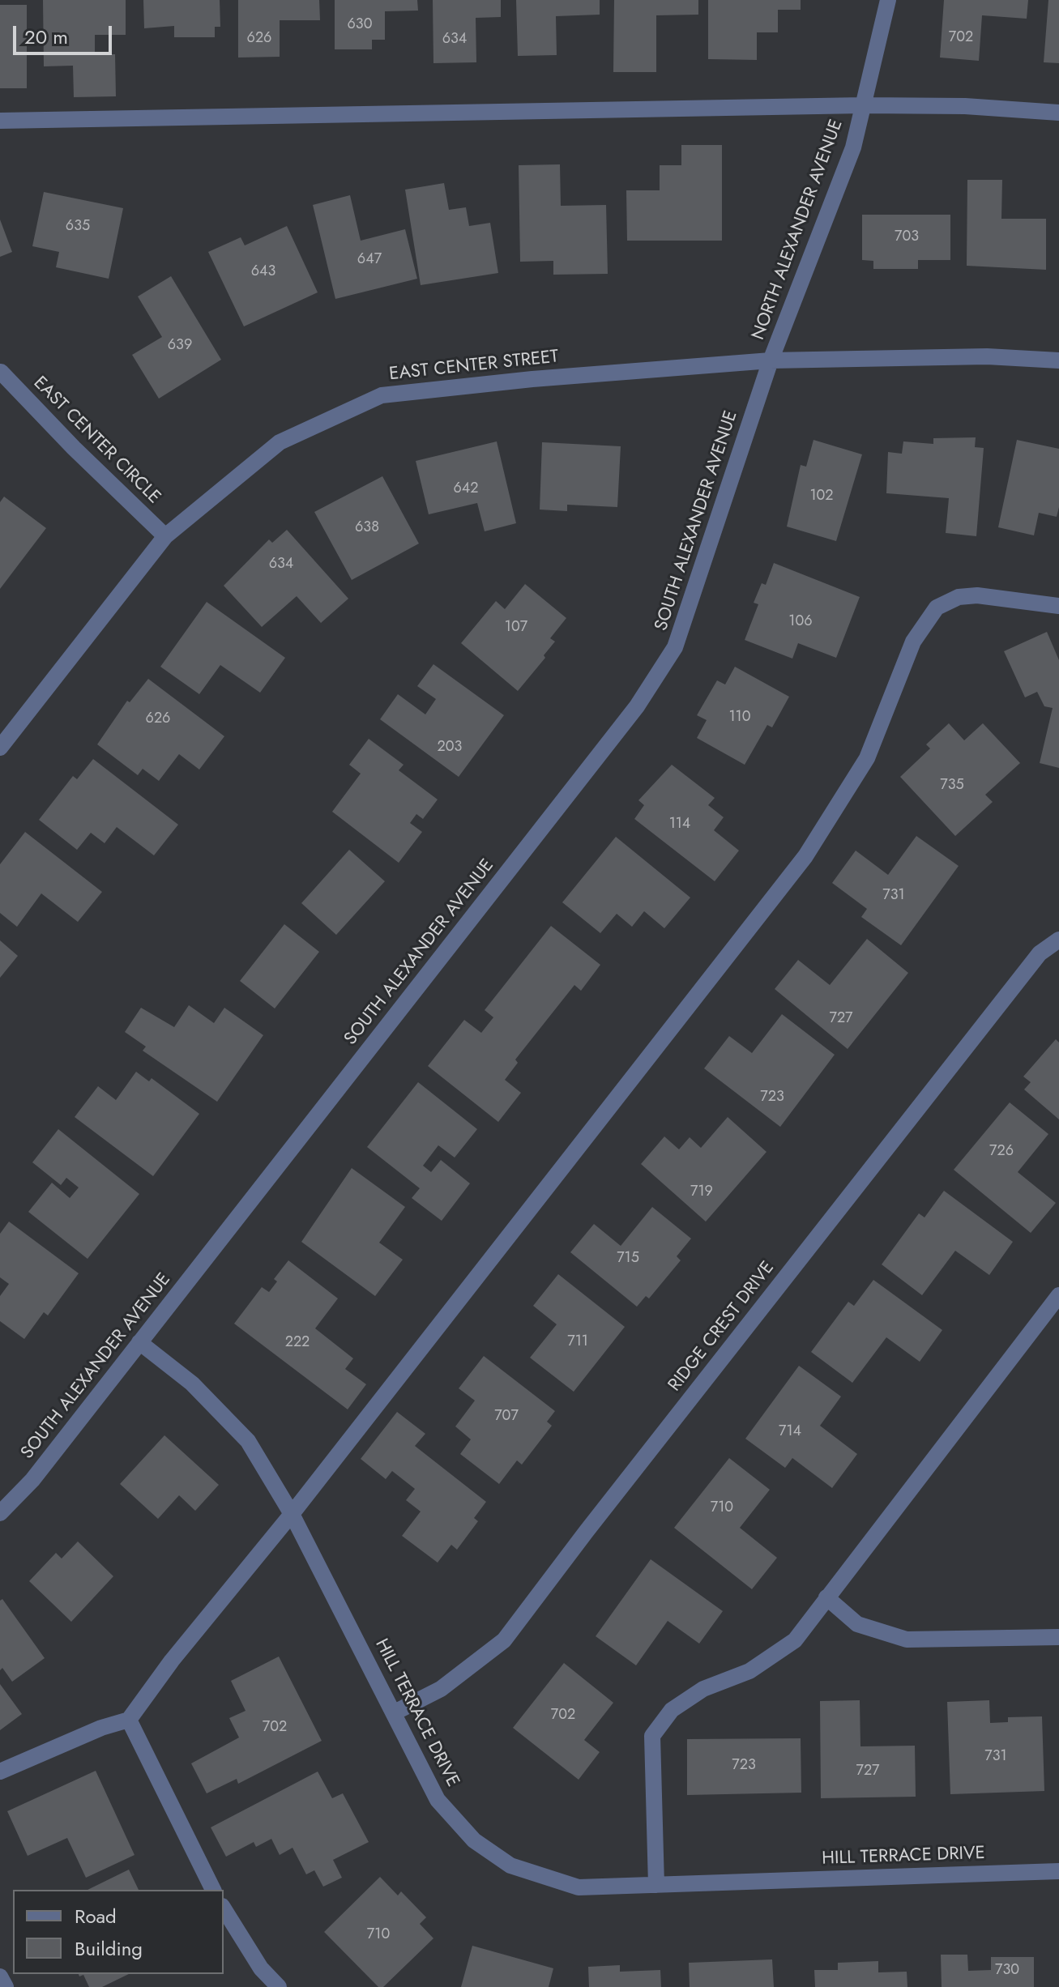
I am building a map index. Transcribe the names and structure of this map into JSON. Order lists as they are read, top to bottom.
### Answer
{
  "streets": {
    "street": [
      "NORTH ALEXANDER AVENUE",
      "EAST CENTER STREET",
      "EAST CENTER CIRCLE",
      "SOUTH ALEXANDER AVENUE",
      "RIDGE CREST DRIVE",
      "HILL TERRACE DRIVE"
    ]
  },
  "crossings": [
    ["NORTH ALEXANDER AVENUE", "EAST CENTER STREET"],
    ["NORTH ALEXANDER AVENUE", "SOUTH ALEXANDER AVENUE"],
    ["EAST CENTER STREET", "EAST CENTER CIRCLE"],
    ["EAST CENTER STREET", "SOUTH ALEXANDER AVENUE"],
    ["SOUTH ALEXANDER AVENUE", "HILL TERRACE DRIVE"],
    ["RIDGE CREST DRIVE", "HILL TERRACE DRIVE"]
  ],
  "house_numbers": [
    "630",
    "702",
    "626",
    "634",
    "635",
    "703",
    "647",
    "643",
    "639",
    "642",
    "102",
    "638",
    "634",
    "106",
    "107",
    "110",
    "626",
    "203",
    "735",
    "114",
    "731",
    "727",
    "723",
    "726",
    "719",
    "715",
    "711",
    "222",
    "707",
    "714",
    "710",
    "702",
    "702",
    "731",
    "723",
    "727",
    "710",
    "730"
  ],
  "legend": ["Road", "Building"],
  "scale_bar": "20 m"
}
